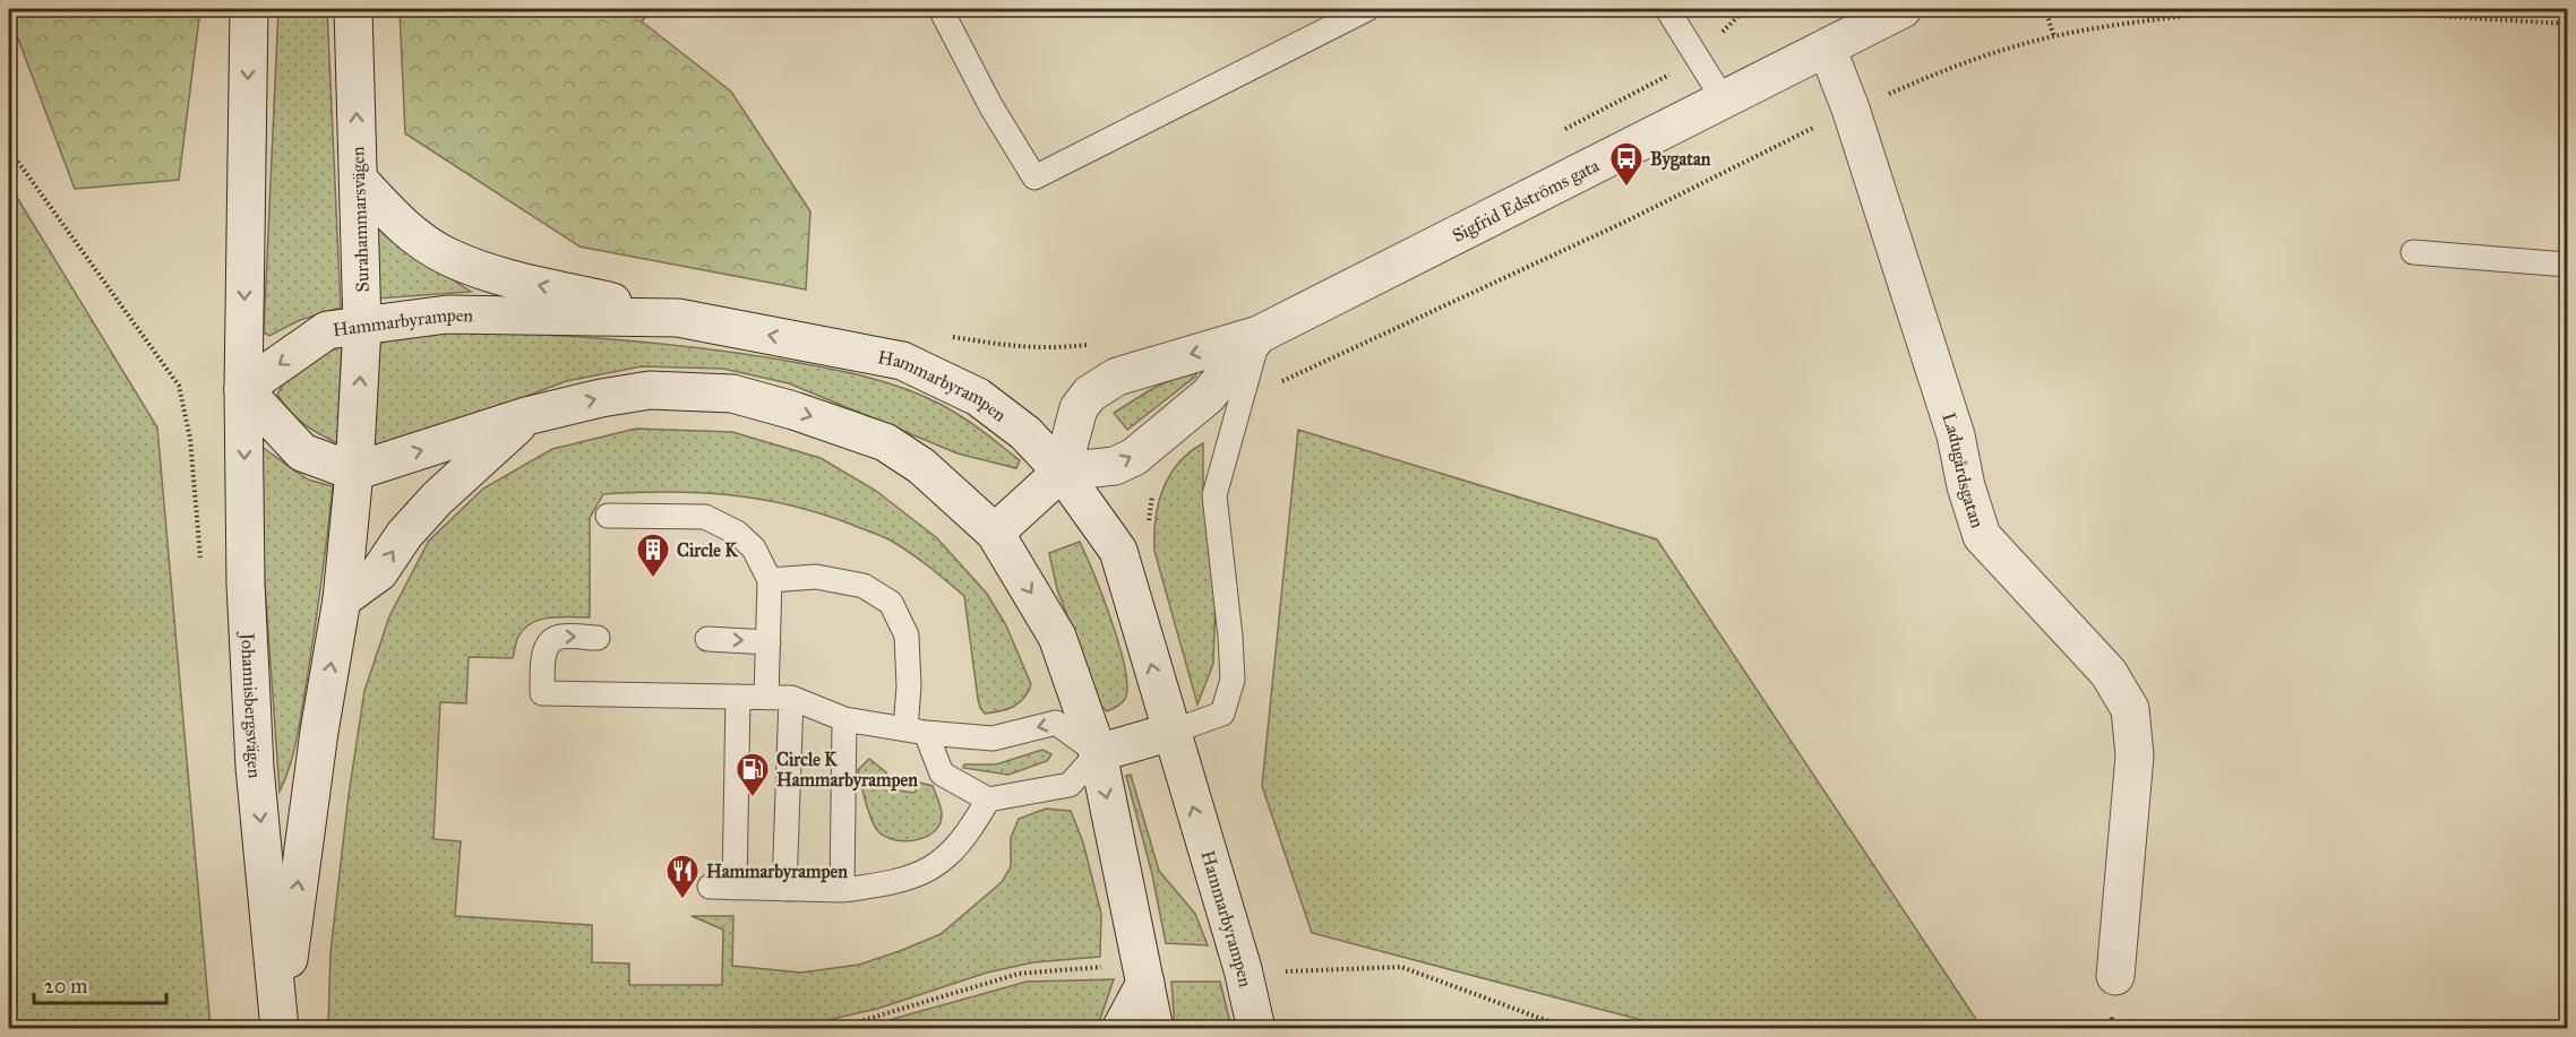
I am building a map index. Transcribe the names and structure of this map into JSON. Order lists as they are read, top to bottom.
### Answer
{
  "streets": {
    "main road": [
      "Sigfrid Edströms gata",
      "Surahammarsvägen",
      "Hammarbyrampen",
      "Ladugårdsgatan",
      "Johannisbergsvägen"
    ]
  },
  "crossings": [
    ["Sigfrid Edströms gata", "Hammarbyrampen"],
    ["Sigfrid Edströms gata", "Ladugårdsgatan"],
    ["Surahammarsvägen", "Hammarbyrampen"],
    ["Surahammarsvägen", "Johannisbergsvägen"],
    ["Hammarbyrampen", "Johannisbergsvägen"]
  ],
  "places": {
    "bus stop": ["Bygatan"],
    "building": ["Circle K"],
    "fuel station": ["Circle K Hammarbyrampen"],
    "restaurant": ["Hammarbyrampen"]
  },
  "scale_bar": "20 m"
}
